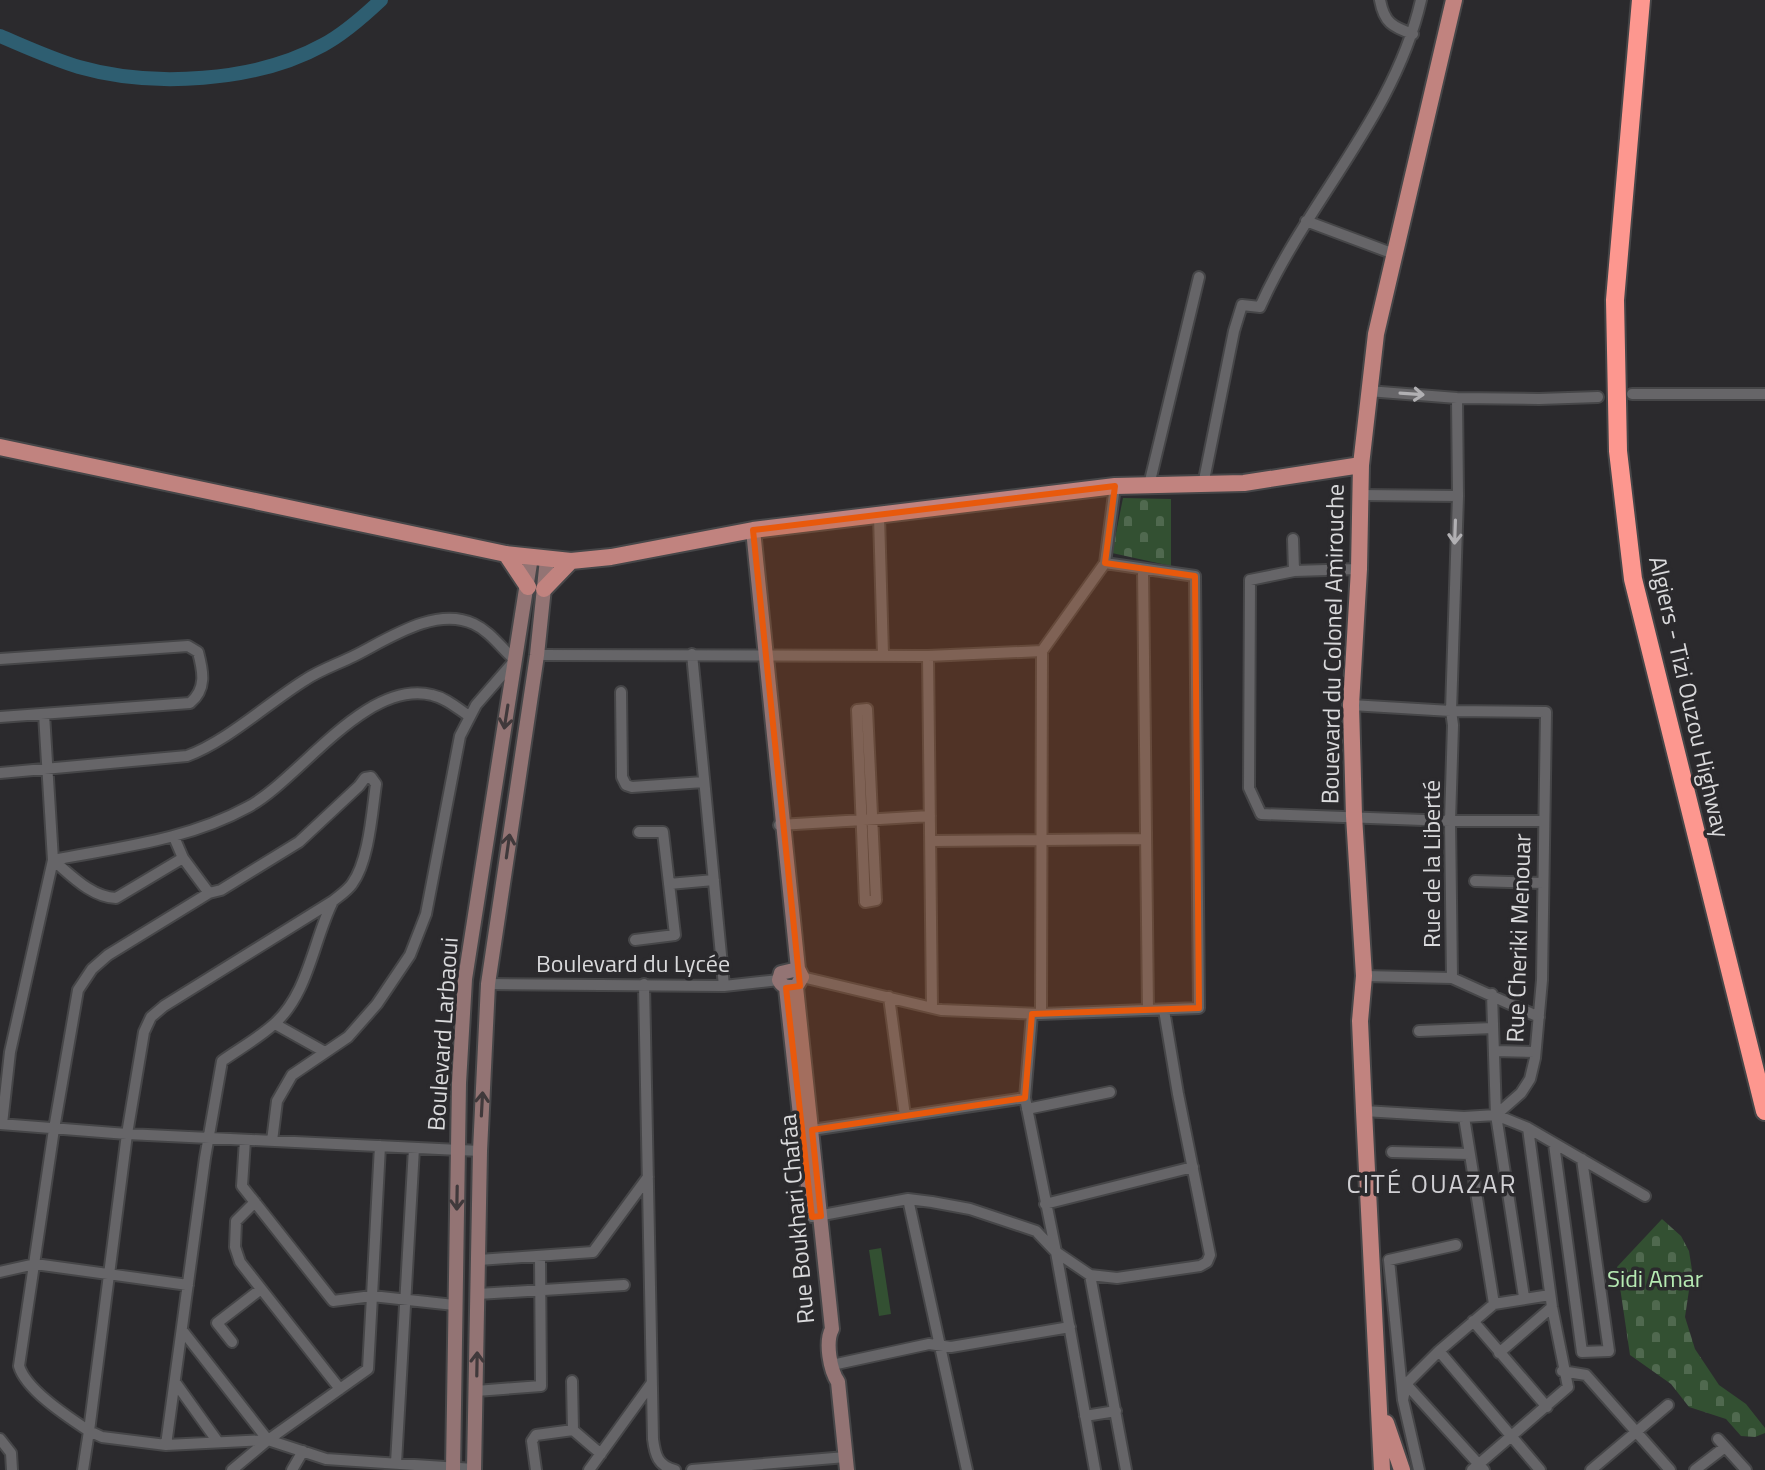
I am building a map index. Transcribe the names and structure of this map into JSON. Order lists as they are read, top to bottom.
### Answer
{
  "streets": {
    "highway": ["Algiers - Tizi Ouzou Highway"],
    "main road": ["Bouevard du Colonel Amirouche", "Boulevard Larbaoui", "Rue Boukhari Chafaa"],
    "street": ["Rue de la Liberté", "Rue Cheriki Menouar", "Boulevard du Lycée"]
  },
  "crossings": [
    ["Bouevard du Colonel Amirouche", "Rue de la Liberté"],
    ["Rue de la Liberté", "Rue Cheriki Menouar"],
    ["Boulevard du Lycée", "Boulevard Larbaoui"],
    ["Boulevard du Lycée", "Rue Boukhari Chafaa"]
  ],
  "districts": ["CITÉ OUAZAR"],
  "parks": ["Sidi Amar"]
}
